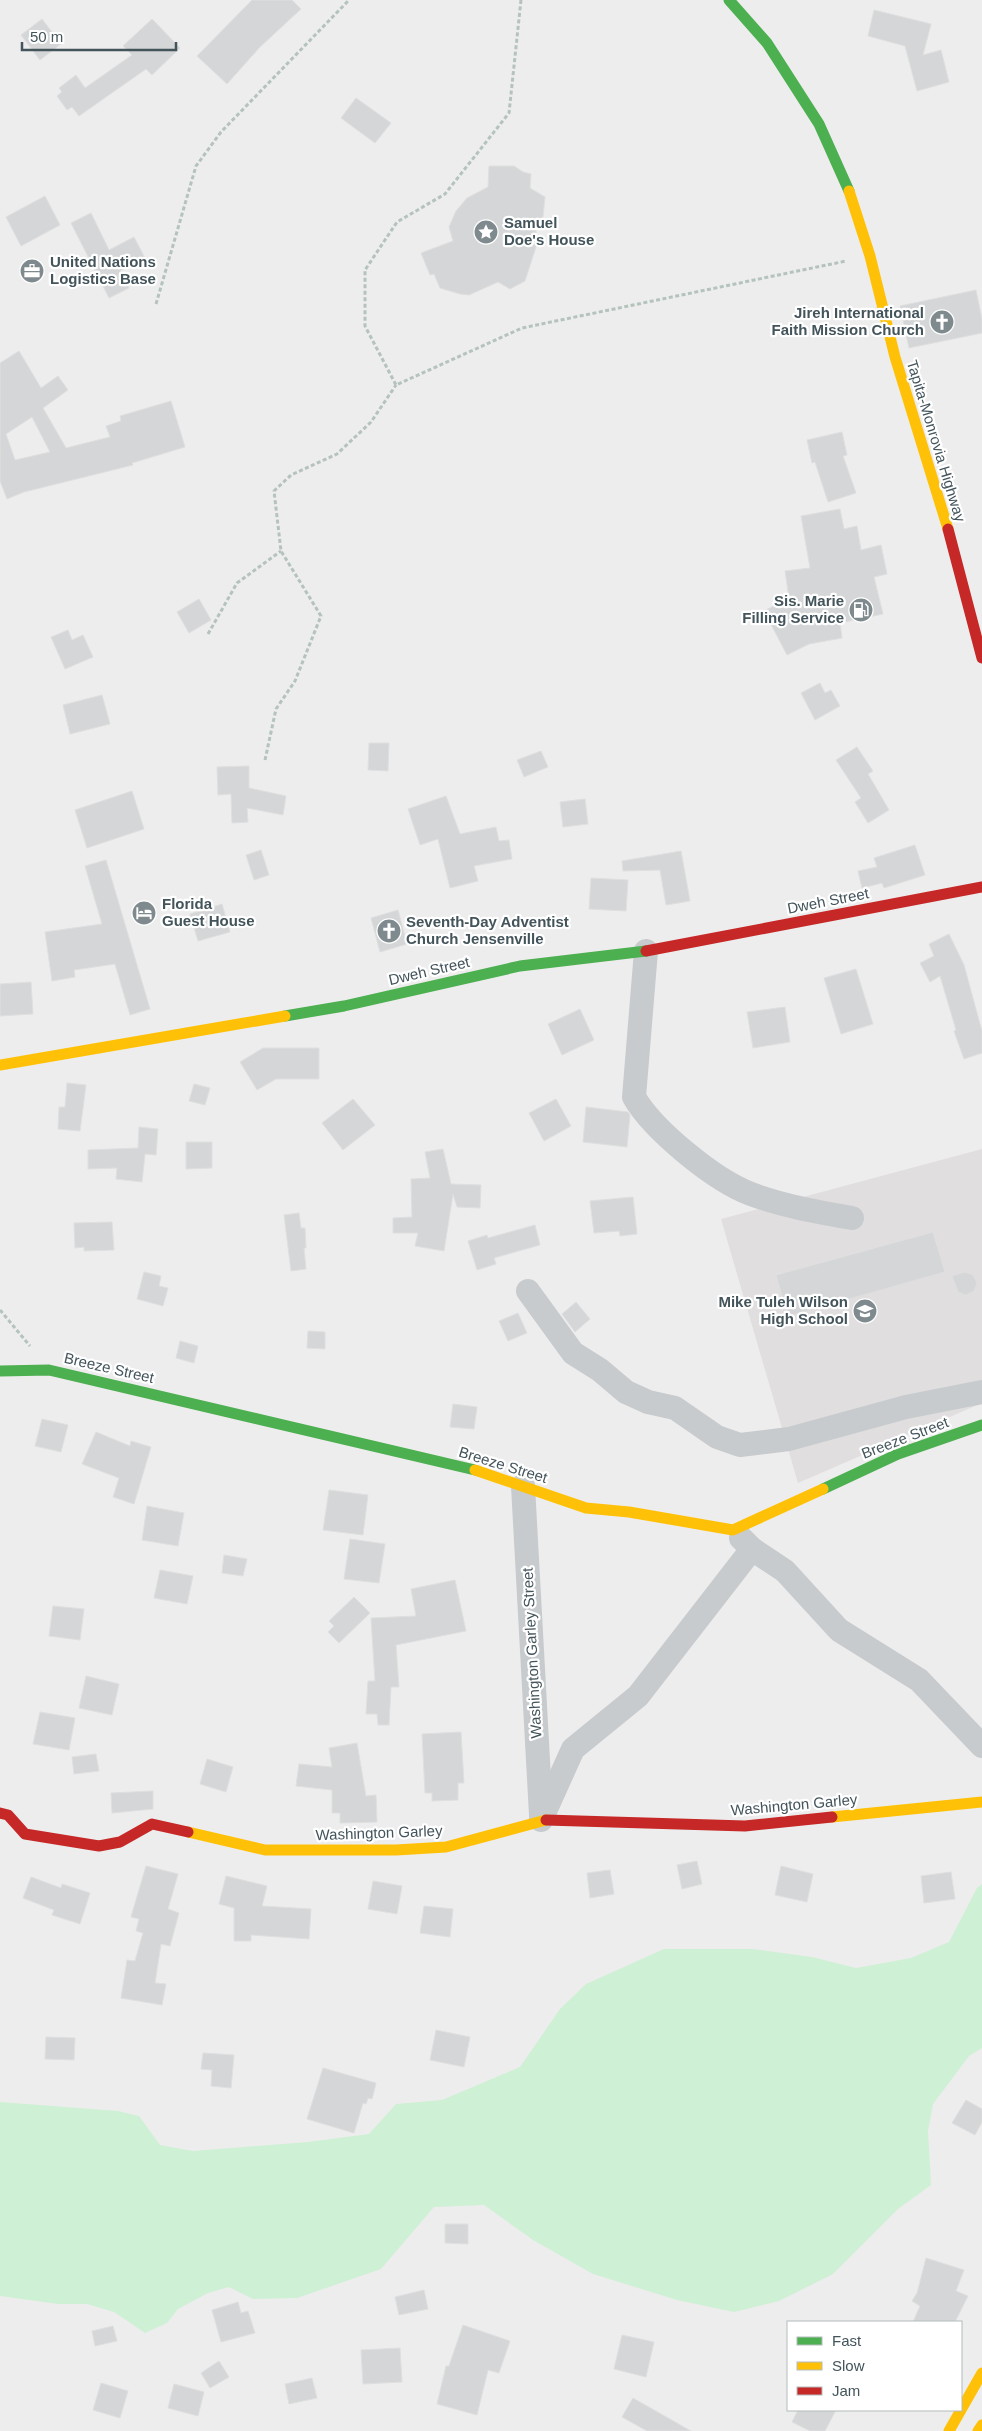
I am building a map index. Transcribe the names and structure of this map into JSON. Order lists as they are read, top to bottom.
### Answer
{
  "streets": {
    "main road": [
      "Tapita-Monrovia Highway",
      "Dweh Street",
      "Breeze Street",
      "Washington Garley"
    ],
    "street": ["Washington Garley Street"]
  },
  "crossings": [
    ["Breeze Street", "Washington Garley Street"],
    ["Washington Garley Street", "Washington Garley"]
  ],
  "places": {
    "place": ["Samuel Doe's House"],
    "office": ["United Nations Logistics Base"],
    "church": ["Jireh International Faith Mission Church", "Seventh-Day Adventist Church Jensenville"],
    "fuel station": ["Sis. Marie Filling Service"],
    "hotel": ["Florida Guest House"],
    "school or university": ["Mike Tuleh Wilson High School"]
  },
  "legend": ["Fast", "Slow", "Jam"],
  "scale_bar": "50 m"
}
